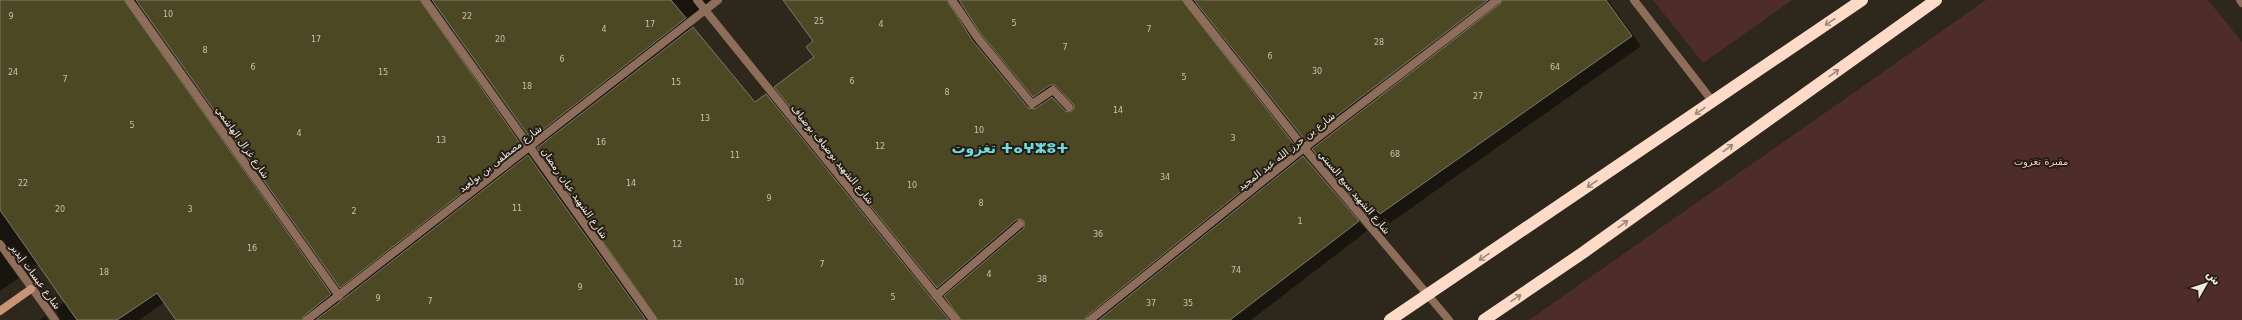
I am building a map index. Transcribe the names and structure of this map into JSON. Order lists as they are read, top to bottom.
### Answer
{
  "streets": {
    "street": [
      "شارع غزال الهاشمي",
      "شارع بن حرز الله عبد المجيد",
      "شارع الشهيد بوضياف بوضياف",
      "شارع مصطفى بن بولعيد",
      "شارع الشهيد سبع السبتي",
      "شارع الشهيد عبان رمضان",
      "شارع عيسات إيدير"
    ]
  },
  "crossings": [
    ["شارع غزال الهاشمي", "شارع مصطفى بن بولعيد"],
    ["شارع بن حرز الله عبد المجيد", "شارع الشهيد سبع السبتي"],
    ["شارع الشهيد بوضياف بوضياف", "شارع مصطفى بن بولعيد"],
    ["شارع مصطفى بن بولعيد", "شارع الشهيد عبان رمضان"]
  ],
  "districts": ["تغزوت ⵜⴰⵖⵣⵓⵜ"],
  "parks": ["مقبرة تغزوت"],
  "house_numbers": [
    "10",
    "9",
    "22",
    "25",
    "5",
    "17",
    "4",
    "4",
    "7",
    "17",
    "20",
    "28",
    "7",
    "8",
    "6",
    "6",
    "6",
    "64",
    "30",
    "24",
    "15",
    "5",
    "7",
    "6",
    "15",
    "18",
    "8",
    "27",
    "14",
    "13",
    "5",
    "10",
    "4",
    "3",
    "13",
    "16",
    "12",
    "68",
    "11",
    "34",
    "22",
    "14",
    "10",
    "9",
    "8",
    "11",
    "20",
    "3",
    "2",
    "1",
    "36",
    "12",
    "16",
    "7",
    "74",
    "18",
    "4",
    "38",
    "10",
    "9",
    "5",
    "9",
    "7",
    "37",
    "35"
  ],
  "north": "top right"
}
